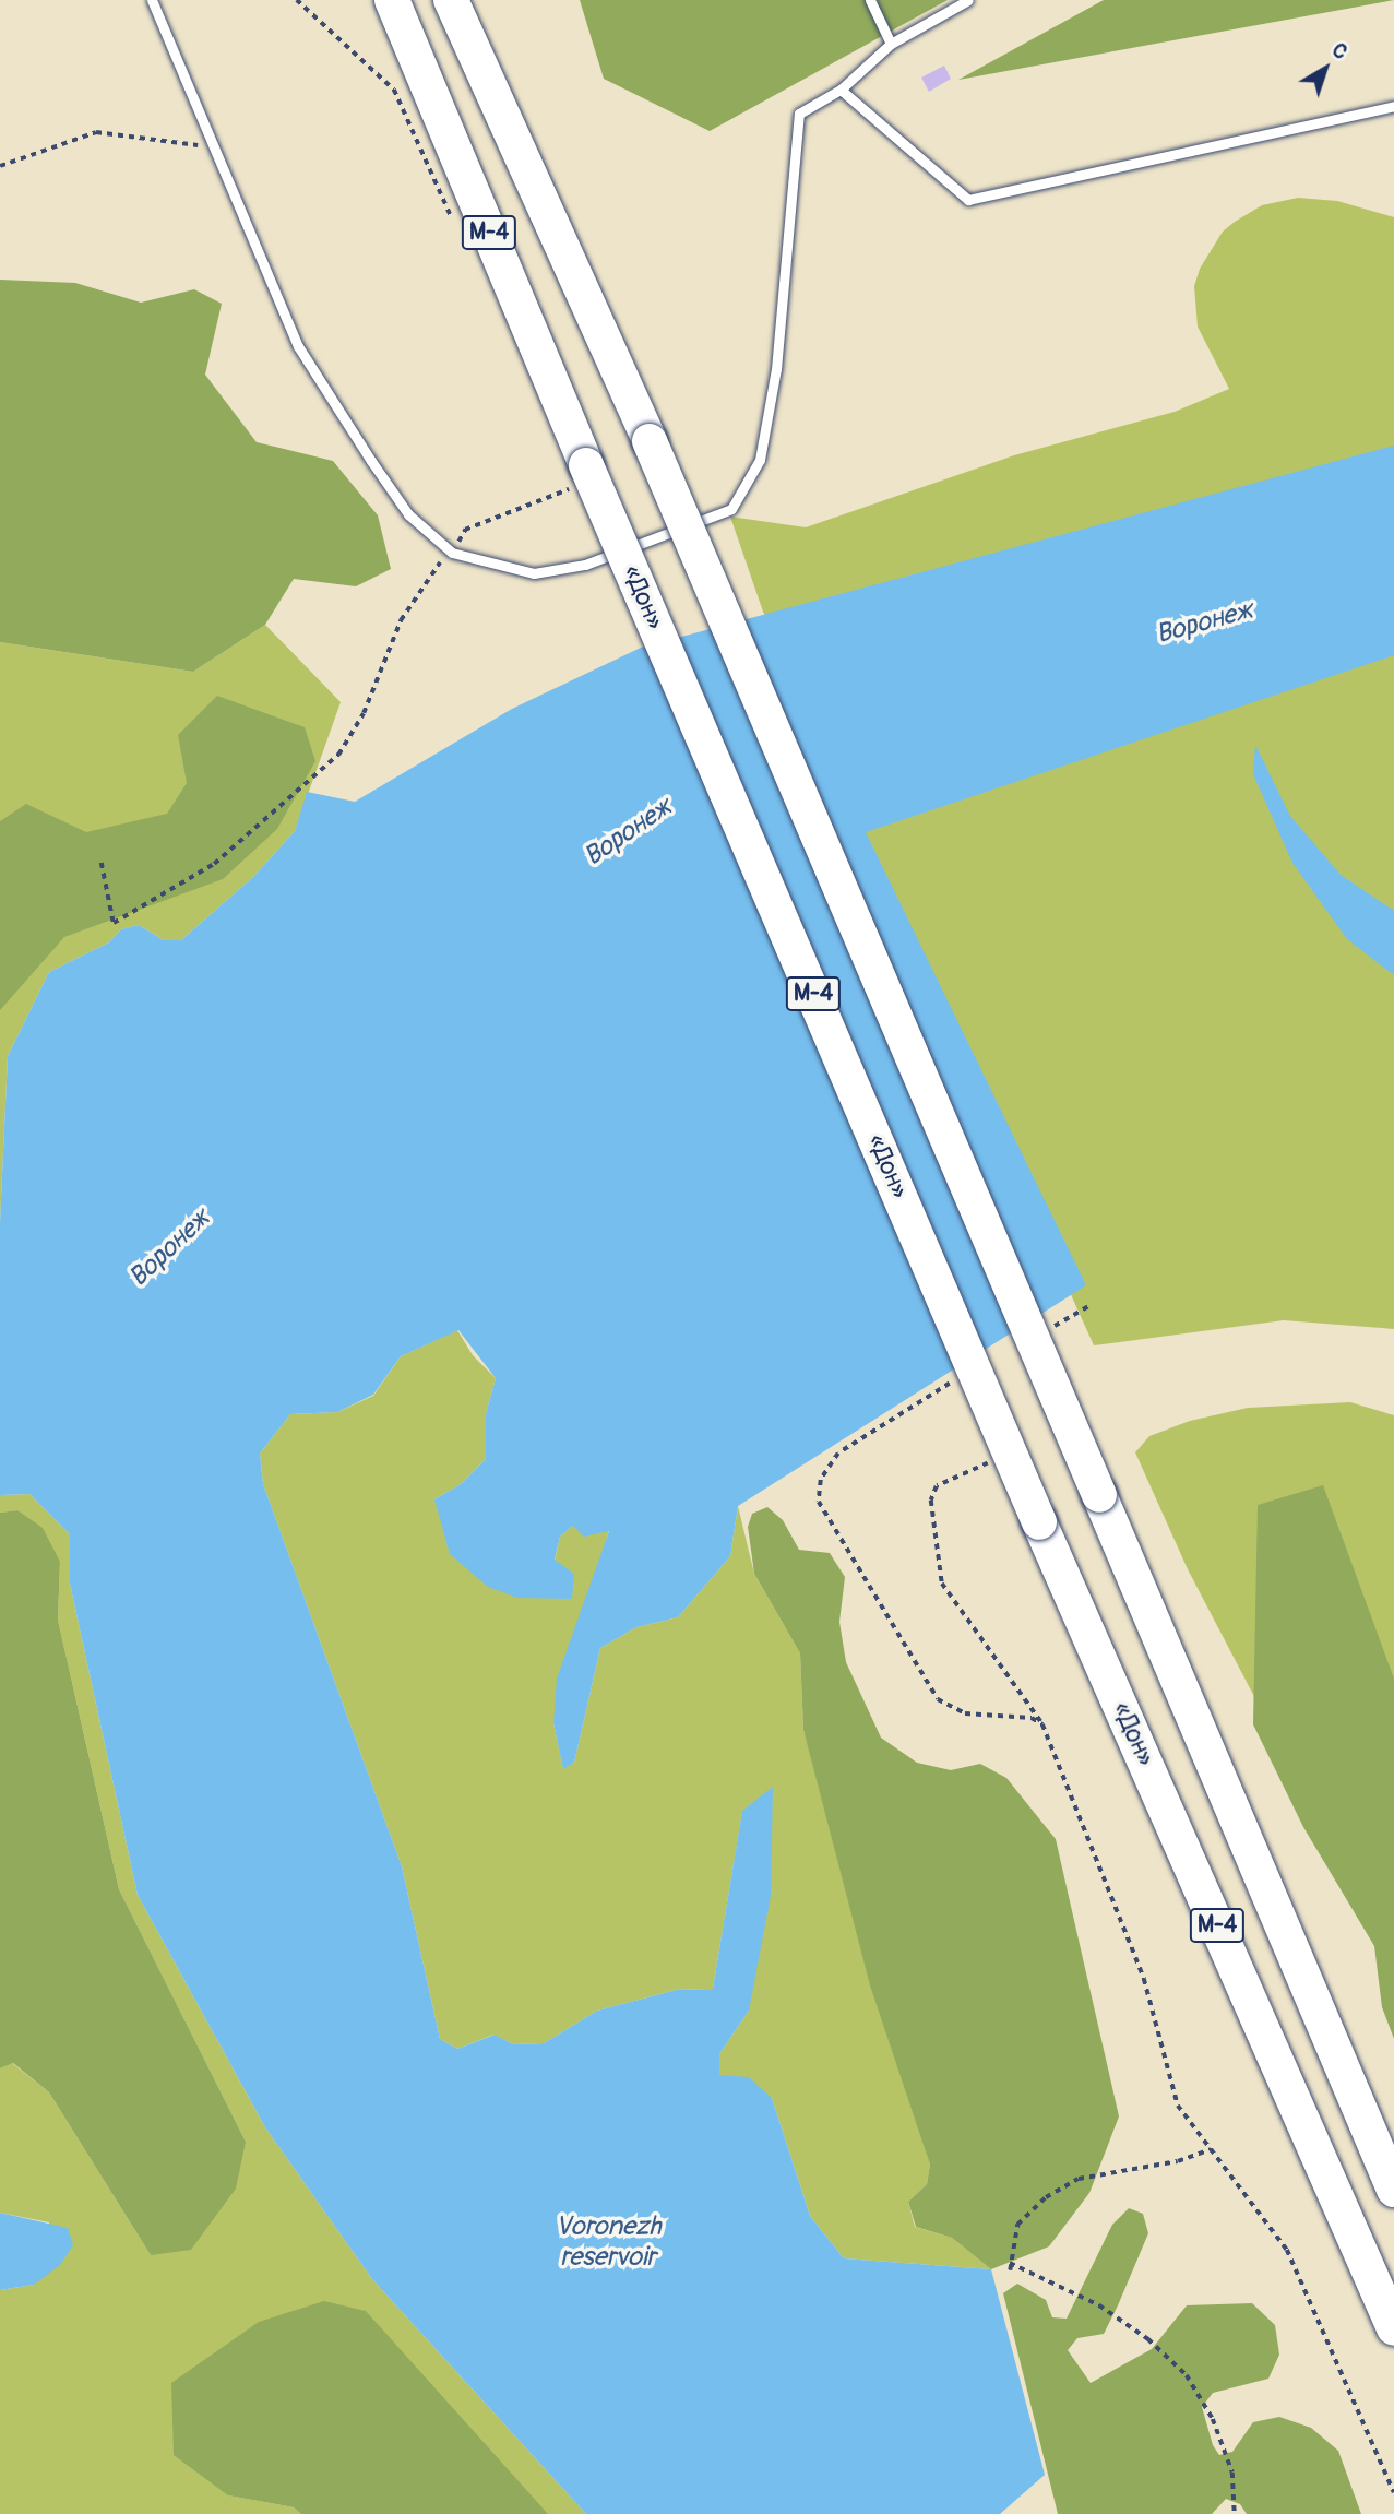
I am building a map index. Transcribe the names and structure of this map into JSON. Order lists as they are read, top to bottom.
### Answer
{
  "streets": {
    "highway": ["М-4", "«Дон»"]
  },
  "water": ["Воронеж", "Voronezh reservoir"],
  "north": "top right"
}
